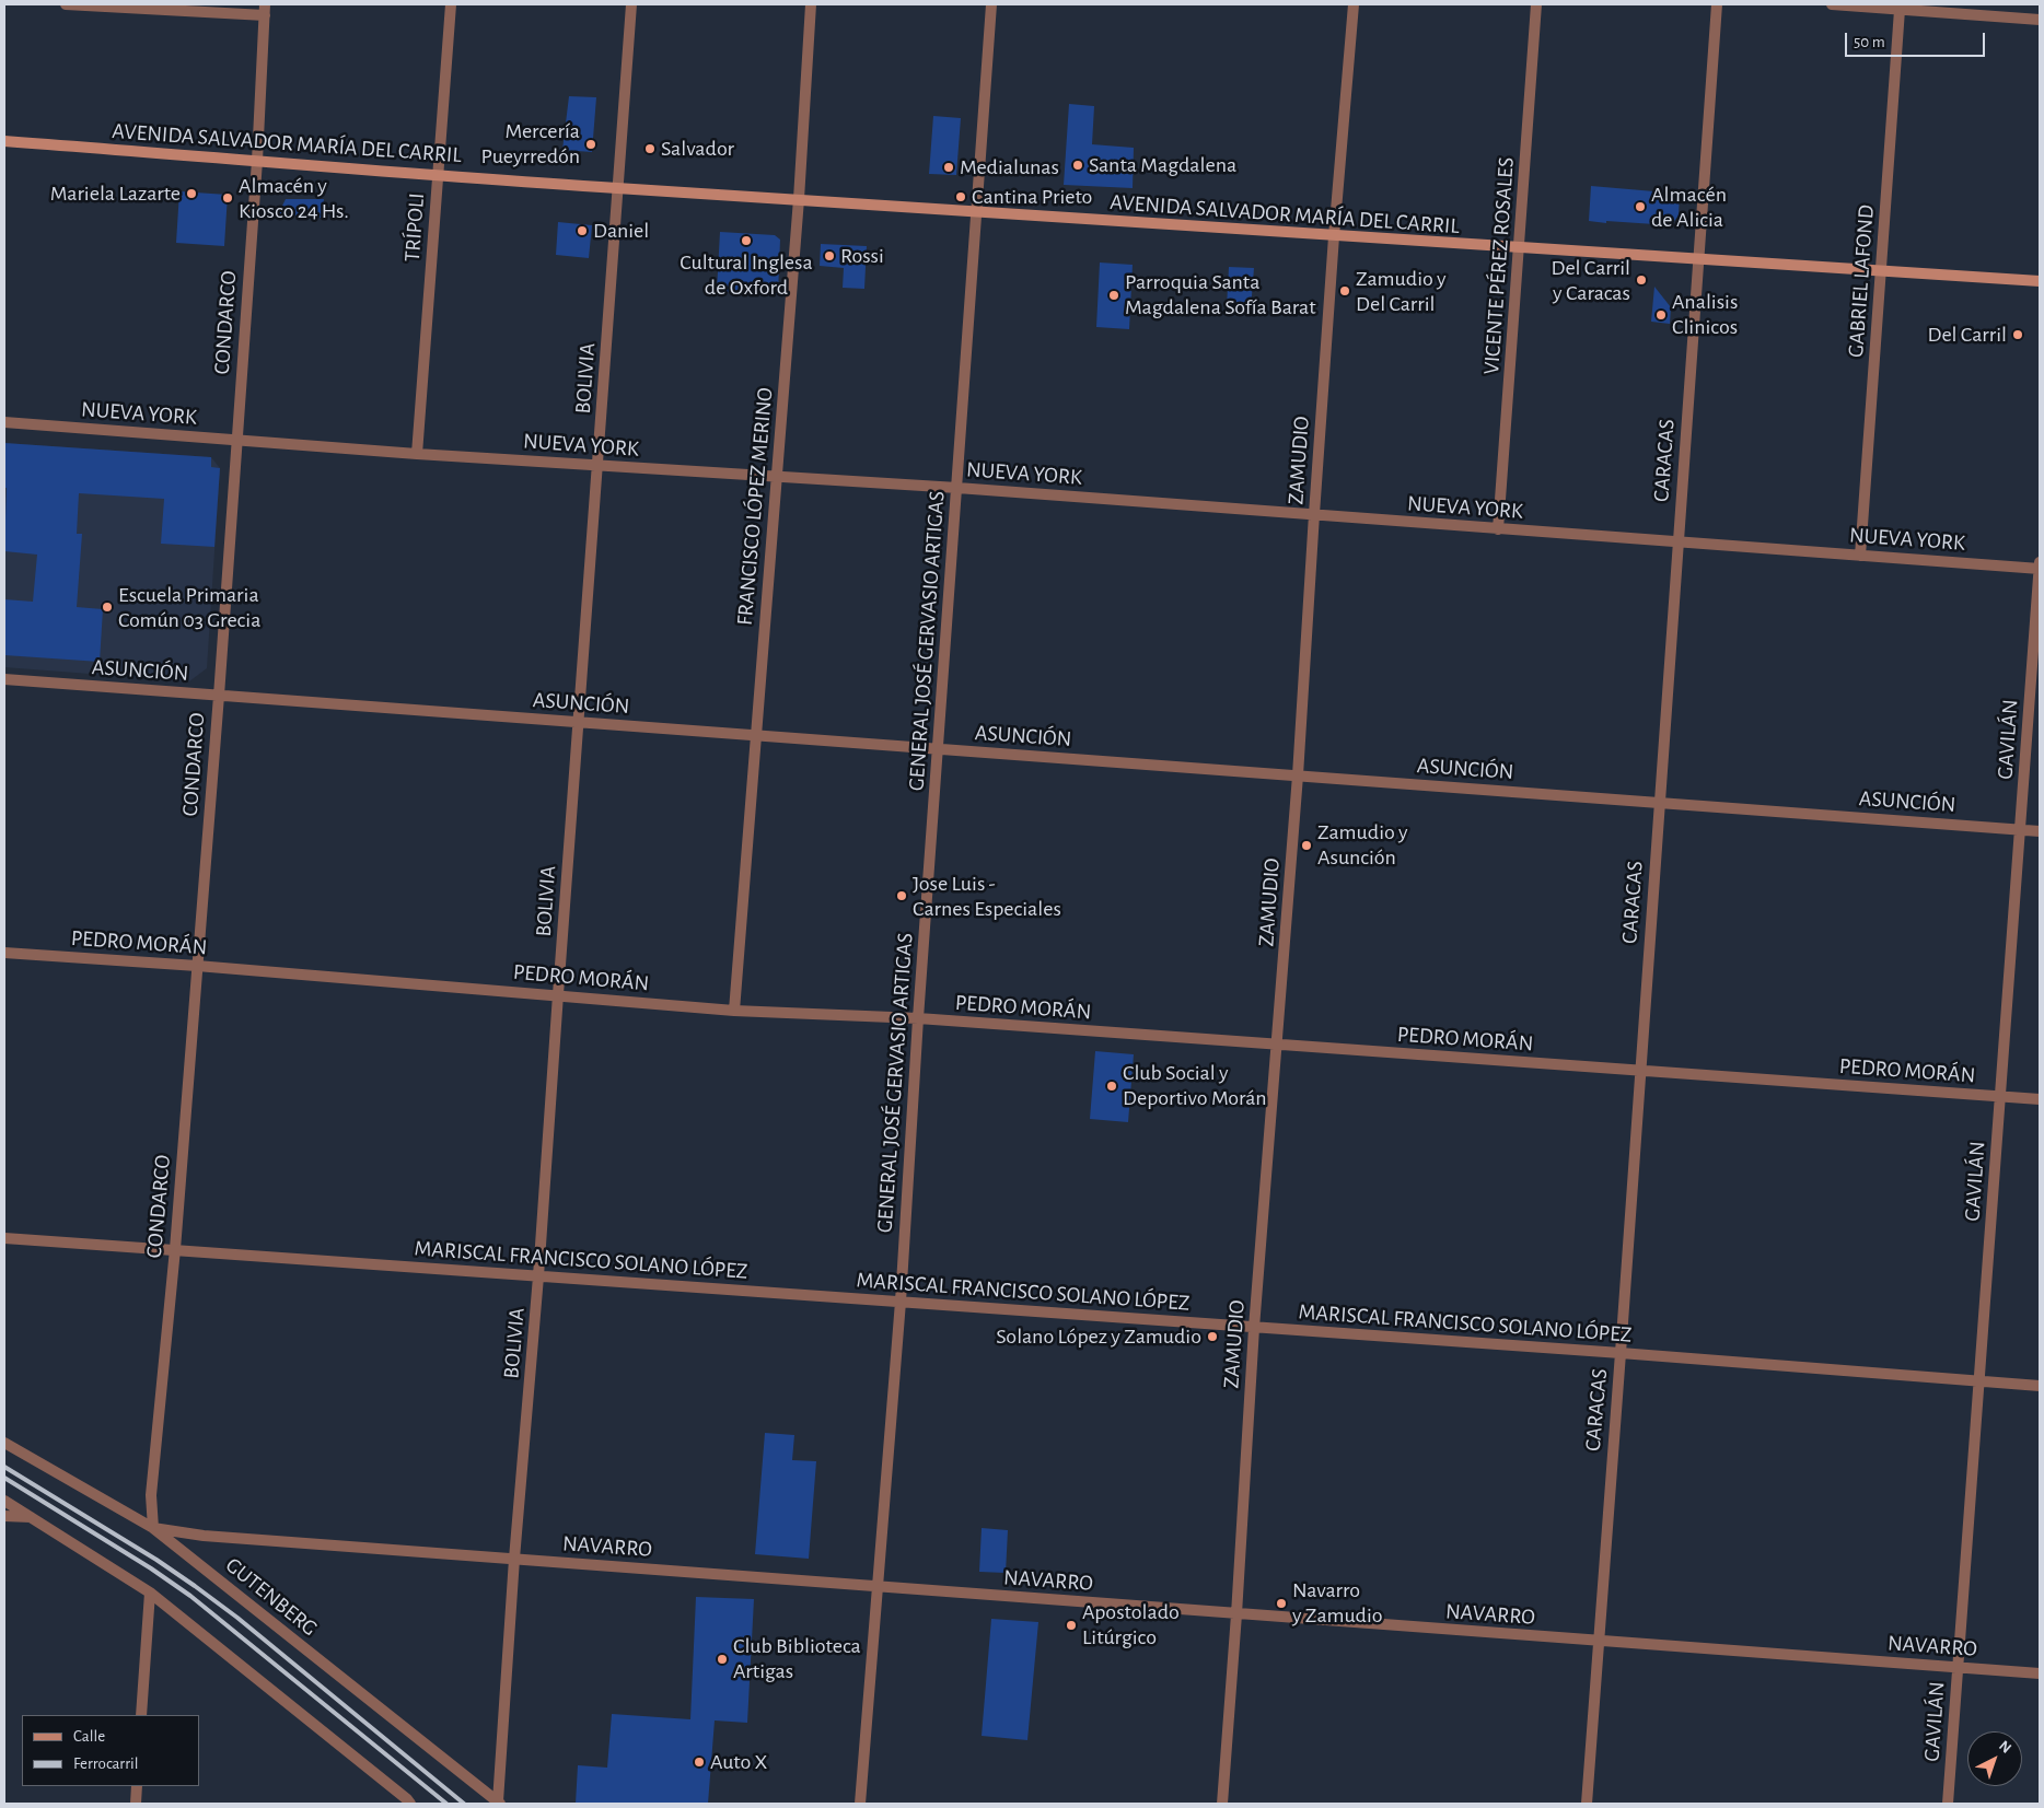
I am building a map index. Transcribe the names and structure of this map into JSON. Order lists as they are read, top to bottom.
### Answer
{
  "streets": {
    "main road": ["AVENIDA SALVADOR MARÍA DEL CARRIL"],
    "street": [
      "TRÍPOLI",
      "VICENTE PÉREZ ROSALES",
      "GABRIEL LAFOND",
      "CONDARCO",
      "BOLIVIA",
      "NUEVA YORK",
      "ZAMUDIO",
      "CARACAS",
      "FRANCISCO LÓPEZ MERINO",
      "GENERAL JOSÉ GERVASIO ARTIGAS",
      "ASUNCIÓN",
      "GAVILÁN",
      "PEDRO MORÁN",
      "MARISCAL FRANCISCO SOLANO LÓPEZ",
      "NAVARRO",
      "GUTENBERG"
    ]
  },
  "crossings": [
    ["AVENIDA SALVADOR MARÍA DEL CARRIL", "TRÍPOLI"],
    ["AVENIDA SALVADOR MARÍA DEL CARRIL", "VICENTE PÉREZ ROSALES"],
    ["AVENIDA SALVADOR MARÍA DEL CARRIL", "GABRIEL LAFOND"],
    ["AVENIDA SALVADOR MARÍA DEL CARRIL", "CONDARCO"],
    ["AVENIDA SALVADOR MARÍA DEL CARRIL", "BOLIVIA"],
    ["AVENIDA SALVADOR MARÍA DEL CARRIL", "ZAMUDIO"],
    ["AVENIDA SALVADOR MARÍA DEL CARRIL", "CARACAS"],
    ["AVENIDA SALVADOR MARÍA DEL CARRIL", "FRANCISCO LÓPEZ MERINO"],
    ["AVENIDA SALVADOR MARÍA DEL CARRIL", "GENERAL JOSÉ GERVASIO ARTIGAS"],
    ["TRÍPOLI", "NUEVA YORK"],
    ["VICENTE PÉREZ ROSALES", "NUEVA YORK"],
    ["GABRIEL LAFOND", "NUEVA YORK"],
    ["CONDARCO", "NUEVA YORK"],
    ["CONDARCO", "ASUNCIÓN"],
    ["CONDARCO", "PEDRO MORÁN"],
    ["CONDARCO", "MARISCAL FRANCISCO SOLANO LÓPEZ"],
    ["CONDARCO", "NAVARRO"],
    ["CONDARCO", "GUTENBERG"],
    ["BOLIVIA", "NUEVA YORK"],
    ["BOLIVIA", "ASUNCIÓN"],
    ["BOLIVIA", "PEDRO MORÁN"],
    ["BOLIVIA", "MARISCAL FRANCISCO SOLANO LÓPEZ"],
    ["BOLIVIA", "NAVARRO"],
    ["BOLIVIA", "GUTENBERG"],
    ["NUEVA YORK", "ZAMUDIO"],
    ["NUEVA YORK", "CARACAS"],
    ["NUEVA YORK", "FRANCISCO LÓPEZ MERINO"],
    ["NUEVA YORK", "GENERAL JOSÉ GERVASIO ARTIGAS"],
    ["NUEVA YORK", "GAVILÁN"],
    ["ZAMUDIO", "ASUNCIÓN"],
    ["ZAMUDIO", "PEDRO MORÁN"],
    ["ZAMUDIO", "MARISCAL FRANCISCO SOLANO LÓPEZ"],
    ["ZAMUDIO", "NAVARRO"],
    ["CARACAS", "ASUNCIÓN"],
    ["CARACAS", "PEDRO MORÁN"],
    ["CARACAS", "MARISCAL FRANCISCO SOLANO LÓPEZ"],
    ["CARACAS", "NAVARRO"],
    ["FRANCISCO LÓPEZ MERINO", "ASUNCIÓN"],
    ["FRANCISCO LÓPEZ MERINO", "PEDRO MORÁN"],
    ["GENERAL JOSÉ GERVASIO ARTIGAS", "ASUNCIÓN"],
    ["GENERAL JOSÉ GERVASIO ARTIGAS", "PEDRO MORÁN"],
    ["GENERAL JOSÉ GERVASIO ARTIGAS", "MARISCAL FRANCISCO SOLANO LÓPEZ"],
    ["GENERAL JOSÉ GERVASIO ARTIGAS", "NAVARRO"],
    ["ASUNCIÓN", "GAVILÁN"],
    ["GAVILÁN", "PEDRO MORÁN"],
    ["GAVILÁN", "MARISCAL FRANCISCO SOLANO LÓPEZ"],
    ["GAVILÁN", "NAVARRO"],
    ["NAVARRO", "GUTENBERG"]
  ],
  "places": [
    "Mercería Pueyrredón",
    "Salvador",
    "Santa Magdalena",
    "Medialunas",
    "Mariela Lazarte",
    "Cantina Prieto",
    "Almacén y Kiosco 24 Hs.",
    "Almacén de Alicia",
    "Daniel",
    "Cultural Inglesa de Oxford",
    "Rossi",
    "Del Carril y Caracas",
    "Zamudio y Del Carril",
    "Parroquia Santa Magdalena Sofía Barat",
    "Analisis Clinicos",
    "Del Carril",
    "Escuela Primaria Común 03 Grecia",
    "Zamudio y Asunción",
    "Jose Luis - Carnes Especiales",
    "Club Social y Deportivo Morán",
    "Solano López y Zamudio",
    "Navarro y Zamudio",
    "Apostolado Litúrgico",
    "Club Biblioteca Artigas",
    "Auto X"
  ],
  "legend": ["Calle", "Ferrocarril"],
  "scale_bar": "50 m",
  "north": "top right"
}
